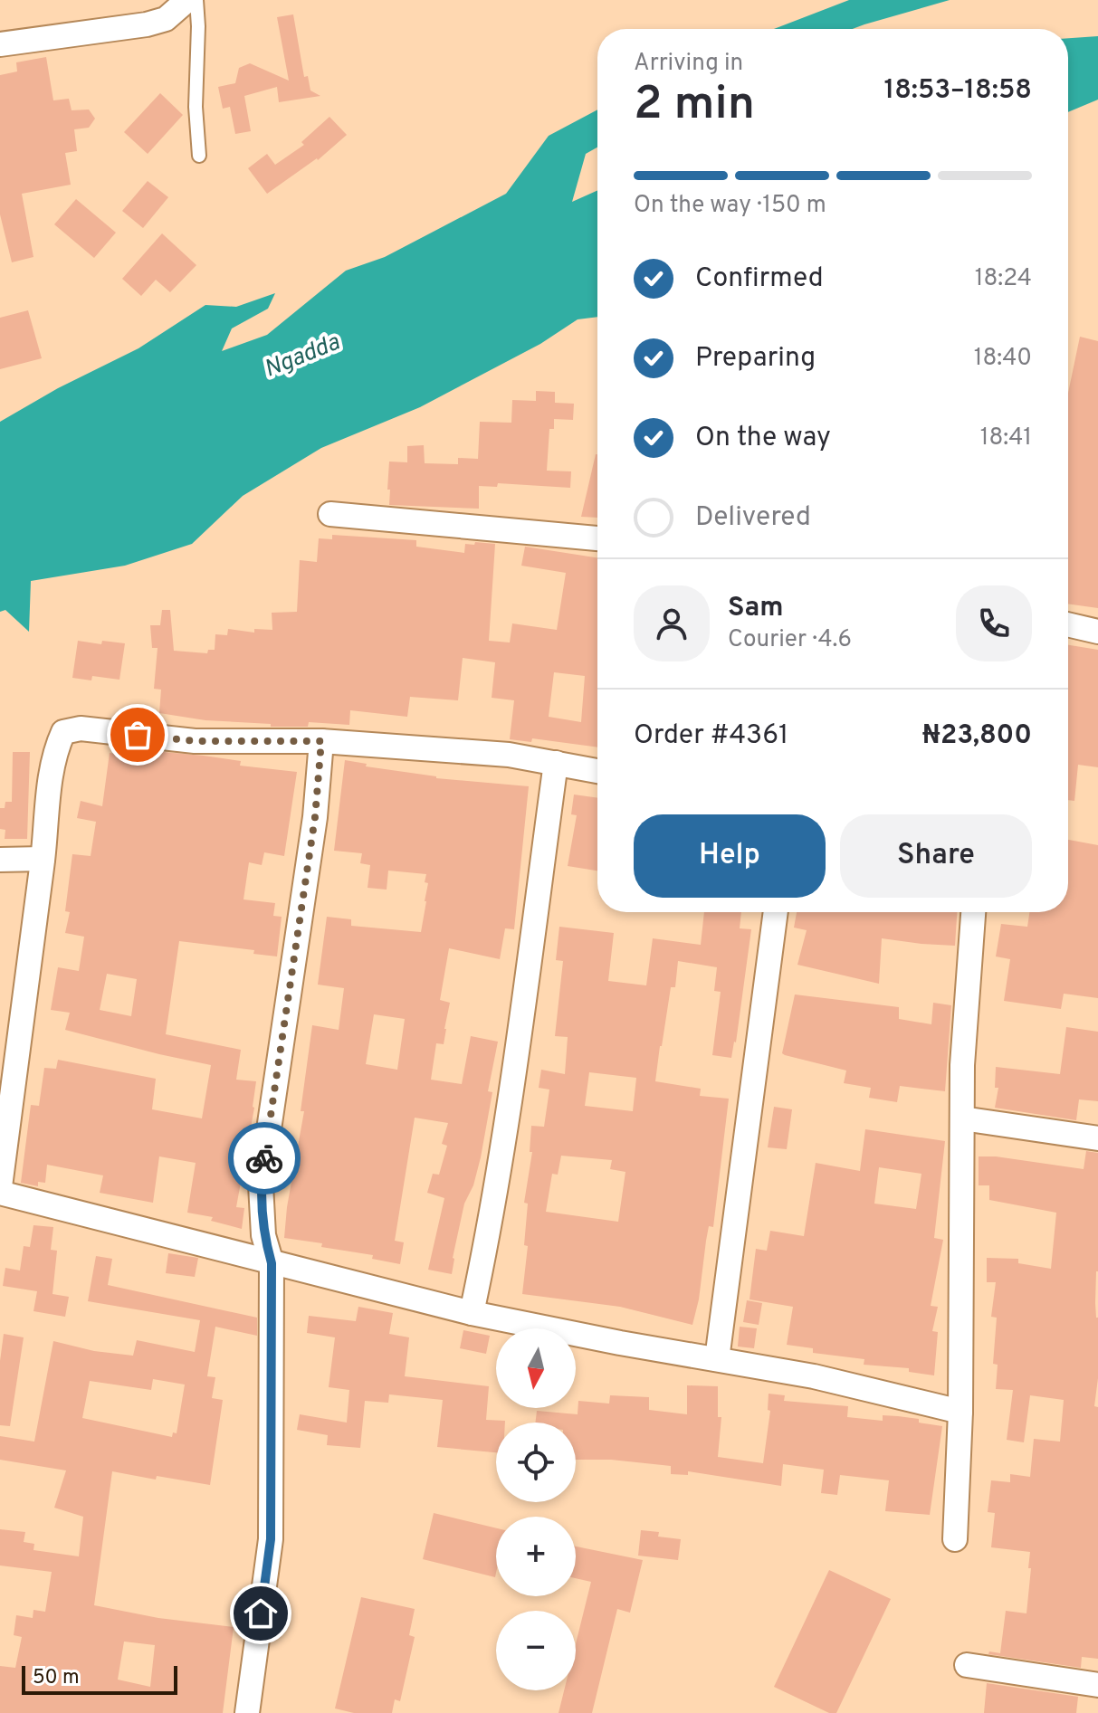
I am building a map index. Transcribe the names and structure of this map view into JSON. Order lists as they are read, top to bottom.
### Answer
{
  "water": ["Ngadda"],
  "scale_bar": "50 m",
  "north": "bottom",
  "page": {
    "heading": ["2 min", "Arriving in", "18:53–18:58"],
    "panel": [
      "Sam",
      "Courier · 4.6",
      "Order #4361",
      "₦23,800"
    ],
    "bar": "On the way · 150 m",
    "list": [
      ["Confirmed", "18:24"],
      ["Preparing", "18:40"],
      ["On the way", "18:41"],
      "Delivered"
    ],
    "buttons": ["Help", "Share"],
    "map_buttons": ["+", "−"],
    "scale": "50 m"
  }
}
